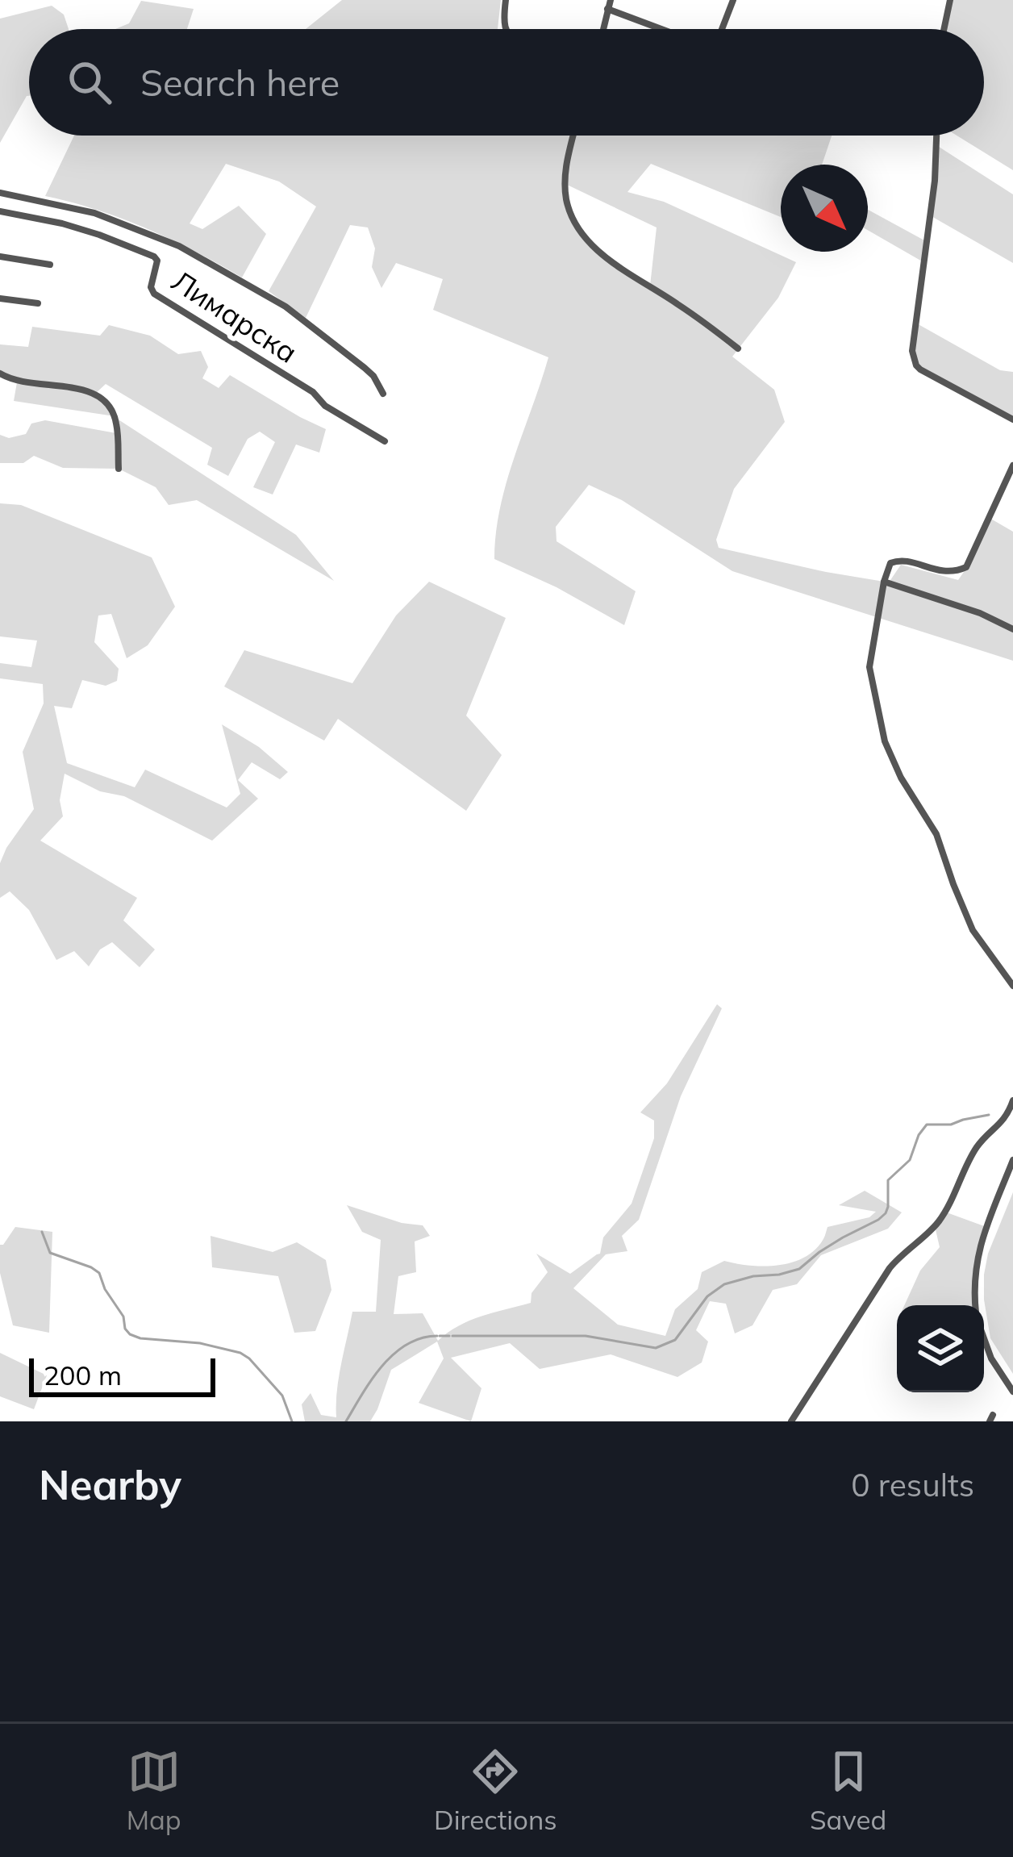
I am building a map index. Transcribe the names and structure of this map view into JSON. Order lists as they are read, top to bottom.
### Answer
{
  "streets": {
    "street": ["Лимарска"]
  },
  "scale_bar": "200 m",
  "north": "bottom right",
  "page": {
    "search": "Search here",
    "scale": "200 m",
    "heading": ["Nearby", "0 results"],
    "nav": ["Map", "Directions", "Saved"]
  }
}
